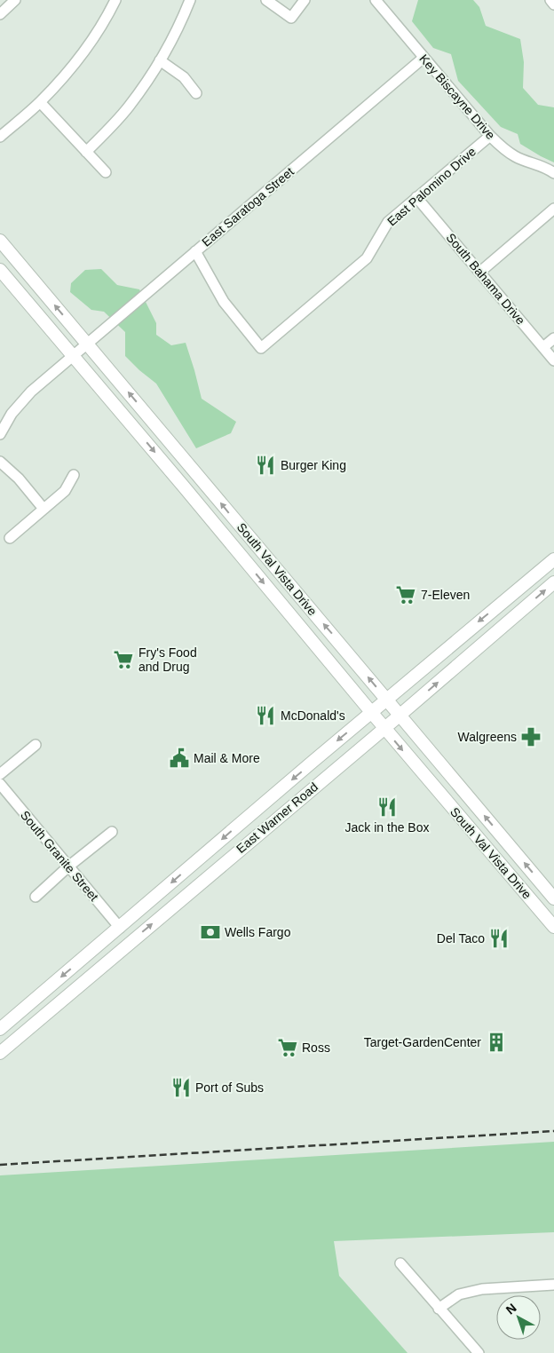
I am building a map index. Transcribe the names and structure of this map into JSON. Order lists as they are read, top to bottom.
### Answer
{
  "streets": {
    "main road": ["South Val Vista Drive", "East Warner Road"],
    "street": [
      "Key Biscayne Drive",
      "East Palomino Drive",
      "East Saratoga Street",
      "South Bahama Drive",
      "South Granite Street"
    ]
  },
  "crossings": [
    ["Key Biscayne Drive", "East Palomino Drive"],
    ["Key Biscayne Drive", "East Saratoga Street"],
    ["East Palomino Drive", "East Saratoga Street"],
    ["East Palomino Drive", "South Bahama Drive"],
    ["East Saratoga Street", "South Val Vista Drive"],
    ["South Val Vista Drive", "East Warner Road"],
    ["East Warner Road", "South Granite Street"]
  ],
  "places": {
    "restaurant": [
      "Burger King",
      "McDonald's",
      "Jack in the Box",
      "Del Taco",
      "Port of Subs"
    ],
    "supermarket": ["7-Eleven", "Fry's Food and Drug", "Ross"],
    "pharmacy": ["Walgreens"],
    "public building": ["Mail & More"],
    "bank": ["Wells Fargo"],
    "building": ["Target-GardenCenter"]
  },
  "north": "top left"
}
